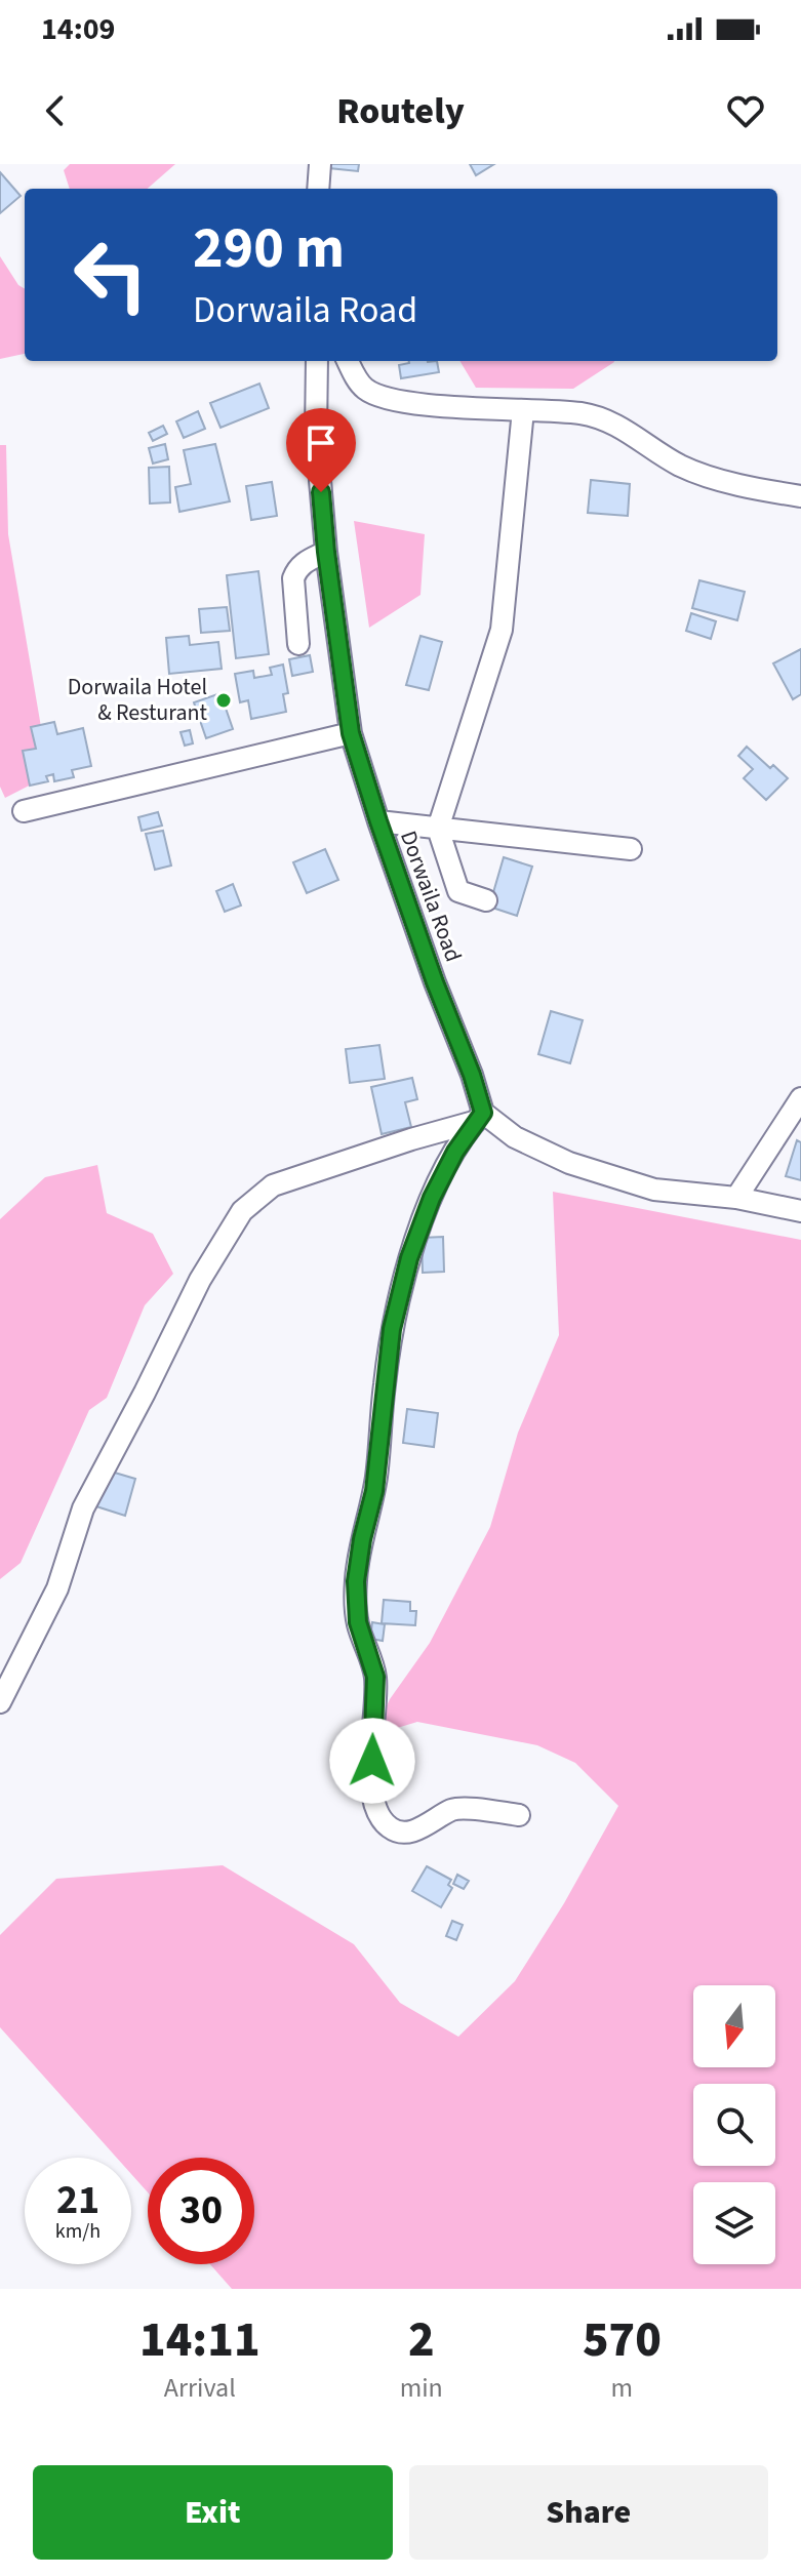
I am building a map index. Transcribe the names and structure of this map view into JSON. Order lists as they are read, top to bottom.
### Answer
{
  "streets": {
    "street": ["Dorwaila Road"]
  },
  "places": ["Dorwaila Hotel & Resturant"],
  "north": "bottom",
  "page": {
    "status": "14:09",
    "header": "Routely",
    "turn": ["290 m", "Dorwaila Road"],
    "speed": "21 km/h",
    "limit": "30",
    "eta": [
      "14:11",
      "Arrival",
      "2",
      "min",
      "570",
      "m"
    ],
    "buttons": ["Exit", "Share"]
  }
}
